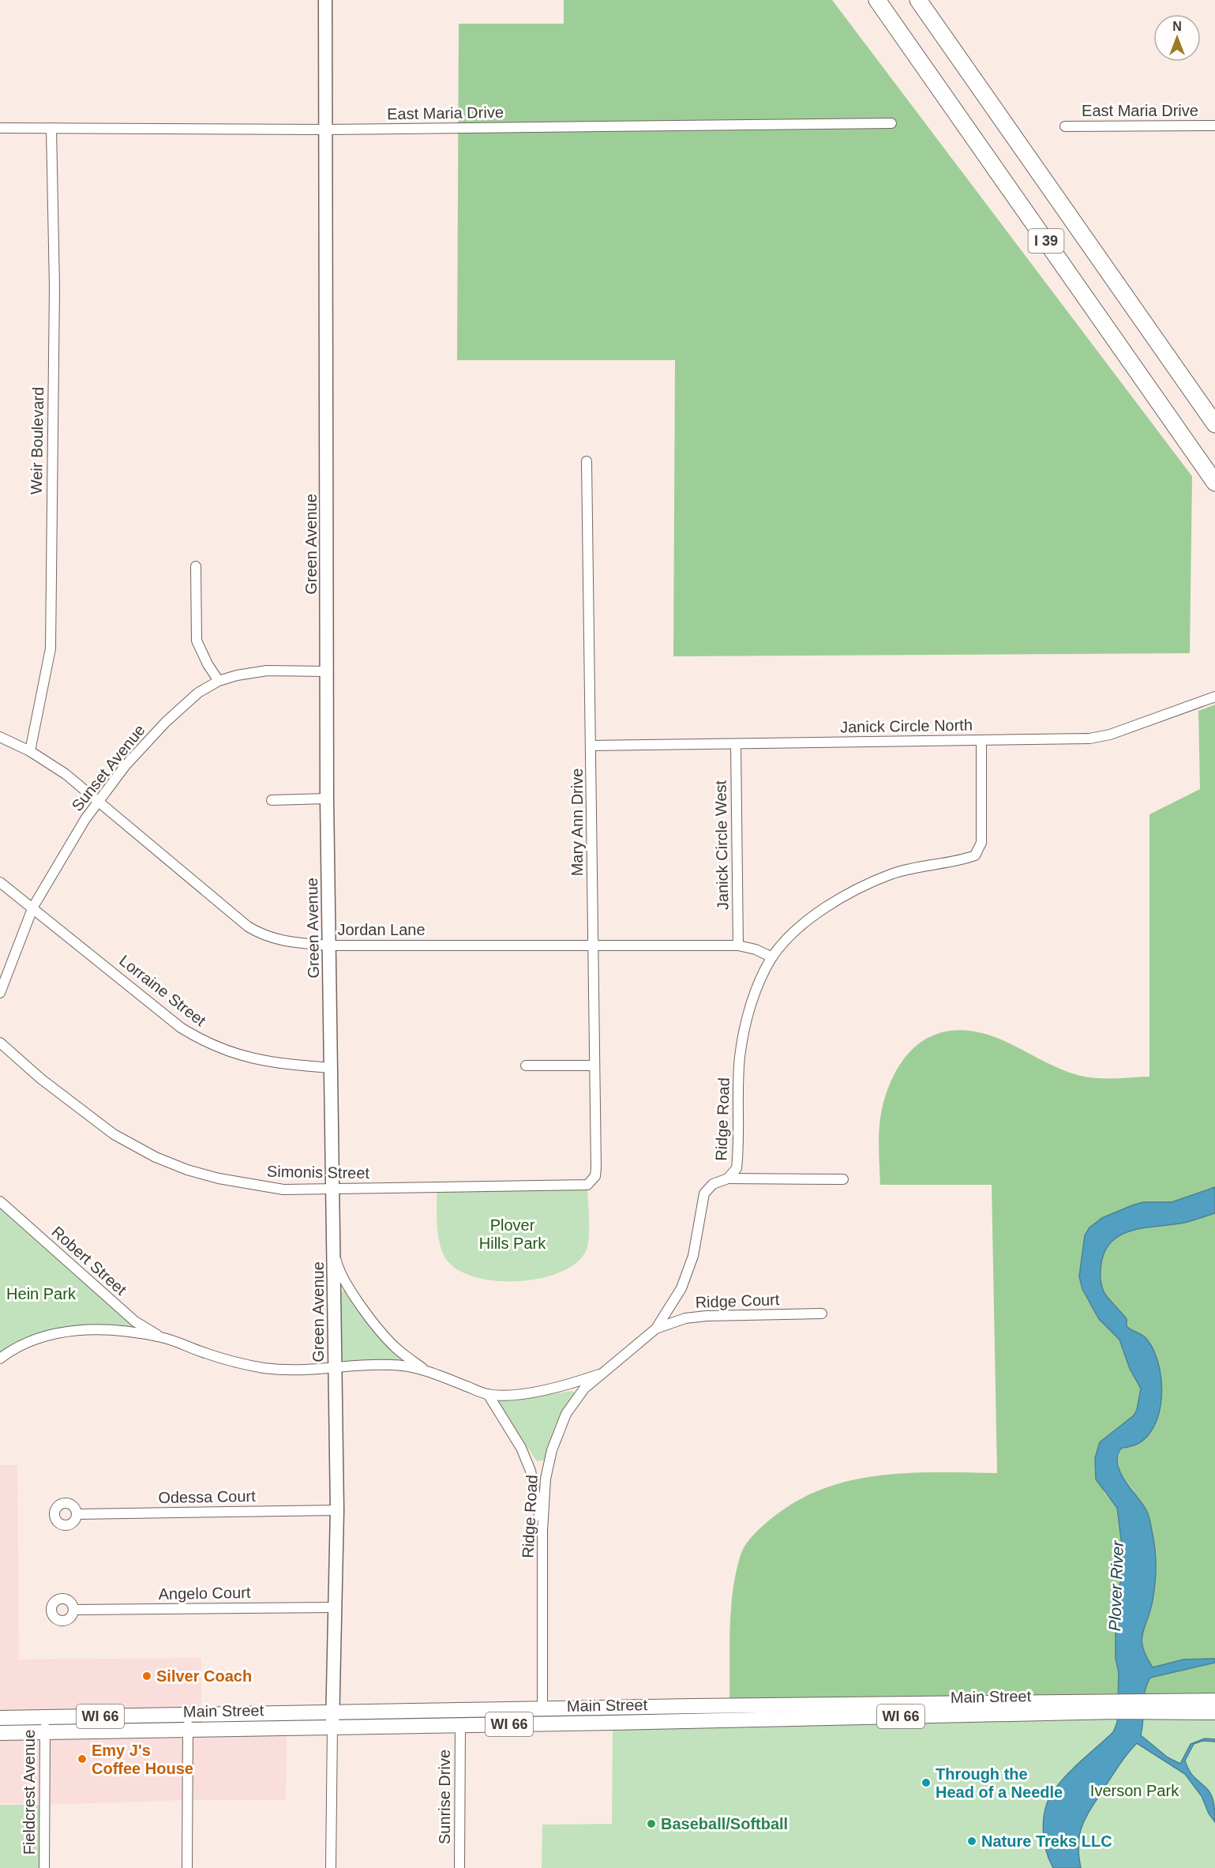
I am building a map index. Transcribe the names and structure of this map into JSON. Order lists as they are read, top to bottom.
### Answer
{
  "streets": {
    "highway": ["I 39"],
    "main road": ["Main Street", "WI 66"],
    "street": [
      "East Maria Drive",
      "Weir Boulevard",
      "Green Avenue",
      "Janick Circle North",
      "Sunset Avenue",
      "Mary Ann Drive",
      "Janick Circle West",
      "Jordan Lane",
      "Lorraine Street",
      "Ridge Road",
      "Simonis Street",
      "Robert Street",
      "Ridge Court",
      "Odessa Court",
      "Angelo Court",
      "Fieldcrest Avenue",
      "Sunrise Drive"
    ]
  },
  "crossings": [
    ["East Maria Drive", "Weir Boulevard"],
    ["East Maria Drive", "Green Avenue"],
    ["Weir Boulevard", "Jordan Lane"],
    ["Green Avenue", "Sunset Avenue"],
    ["Green Avenue", "Jordan Lane"],
    ["Green Avenue", "Lorraine Street"],
    ["Green Avenue", "Simonis Street"],
    ["Green Avenue", "Robert Street"],
    ["Green Avenue", "Odessa Court"],
    ["Green Avenue", "Angelo Court"],
    ["Green Avenue", "Main Street"],
    ["Janick Circle North", "Mary Ann Drive"],
    ["Janick Circle North", "Janick Circle West"],
    ["Janick Circle North", "Ridge Road"],
    ["Sunset Avenue", "Jordan Lane"],
    ["Sunset Avenue", "Lorraine Street"],
    ["Mary Ann Drive", "Jordan Lane"],
    ["Mary Ann Drive", "Simonis Street"],
    ["Janick Circle West", "Jordan Lane"],
    ["Jordan Lane", "Ridge Road"],
    ["Ridge Road", "Ridge Court"],
    ["Ridge Road", "Main Street"],
    ["Main Street", "Fieldcrest Avenue"],
    ["Main Street", "Sunrise Drive"]
  ],
  "water": ["Plover River"],
  "parks": ["Plover Hills Park", "Hein Park", "Iverson Park"],
  "places": [
    "Silver Coach",
    "Emy J's Coffee House",
    "Through the Head of a Needle",
    "Baseball/Softball",
    "Nature Treks LLC"
  ],
  "north": "top"
}
